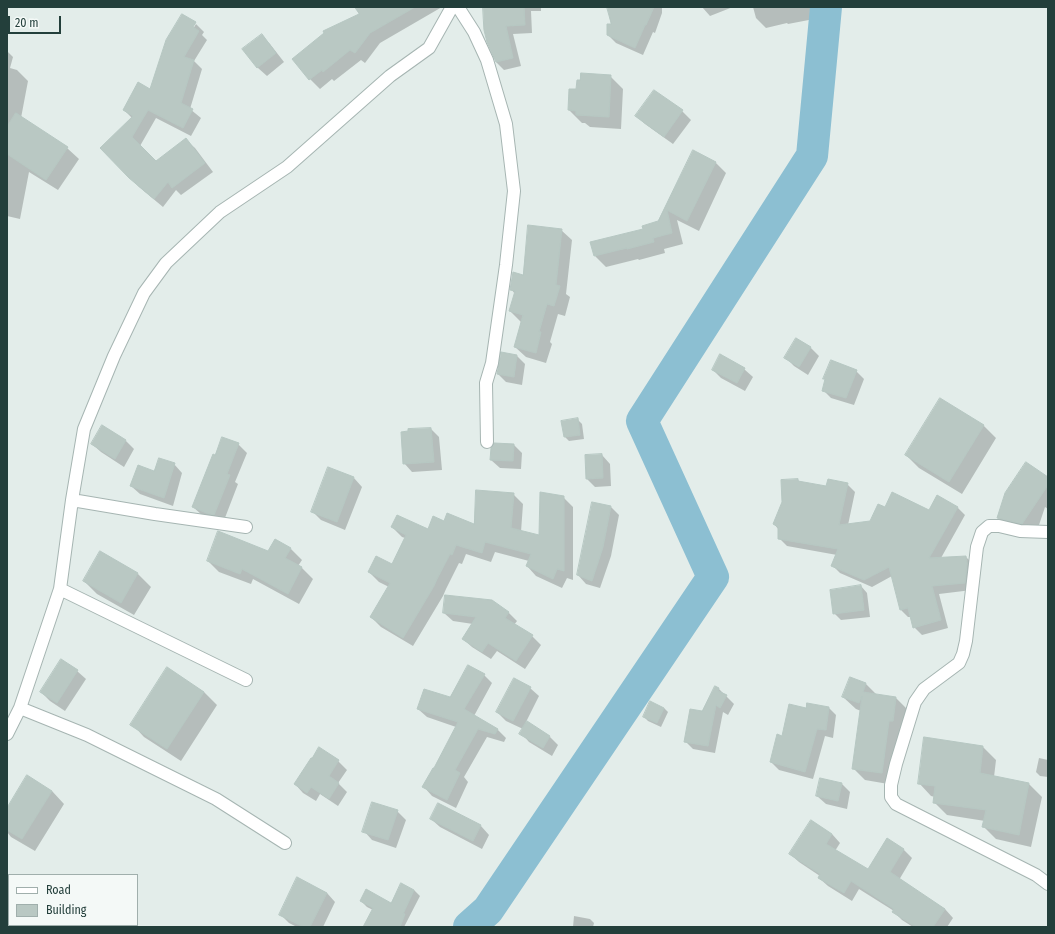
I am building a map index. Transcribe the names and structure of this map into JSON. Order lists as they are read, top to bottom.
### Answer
{
  "legend": ["Road", "Building"],
  "scale_bar": "20 m"
}
